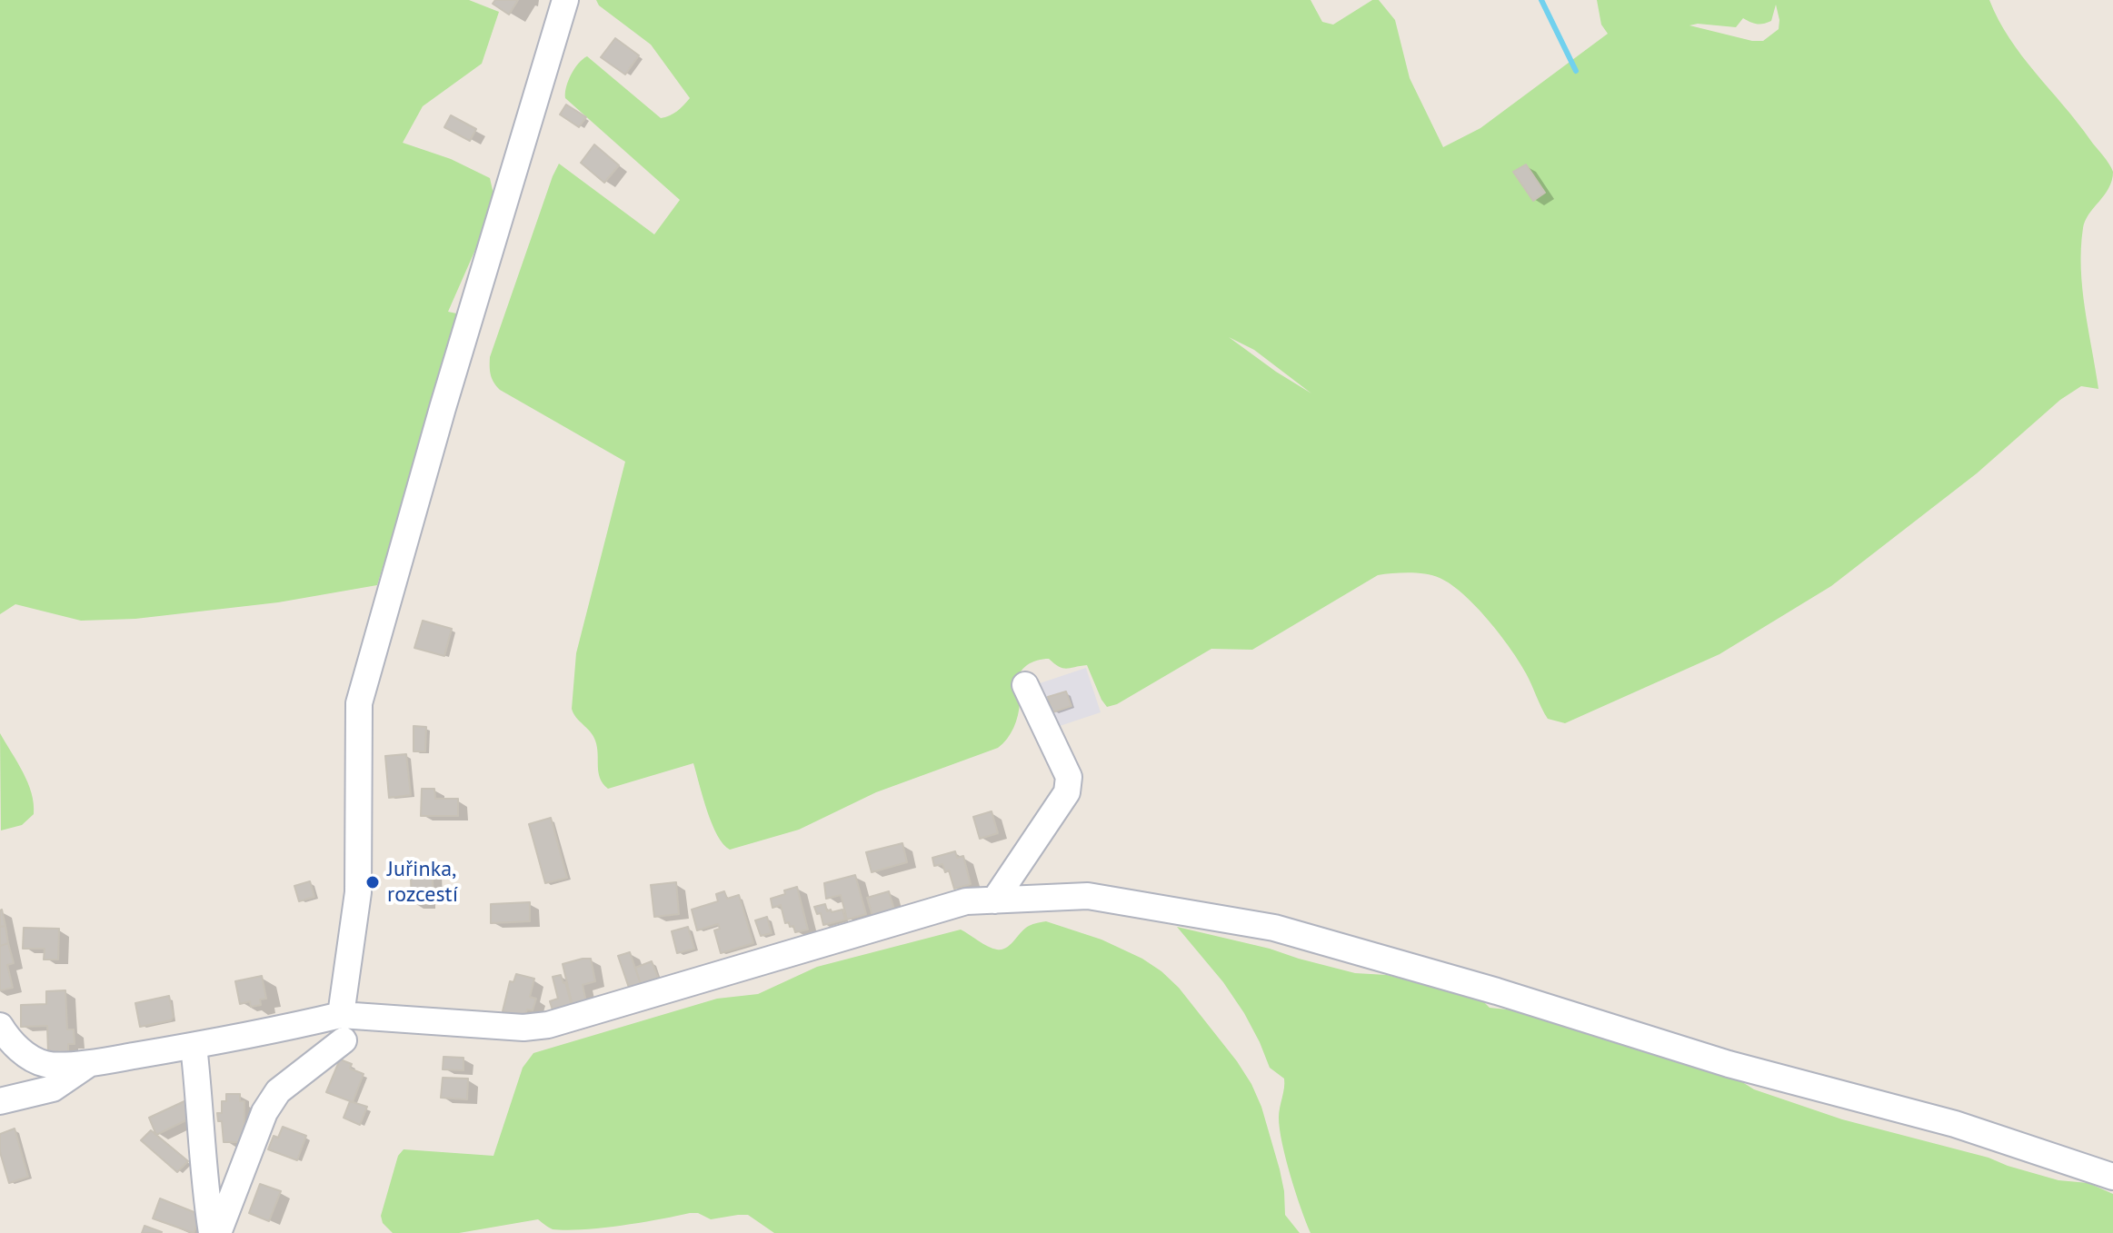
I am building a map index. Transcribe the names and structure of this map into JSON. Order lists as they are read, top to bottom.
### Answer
{
  "places": ["Juřinka, rozcestí"]
}
